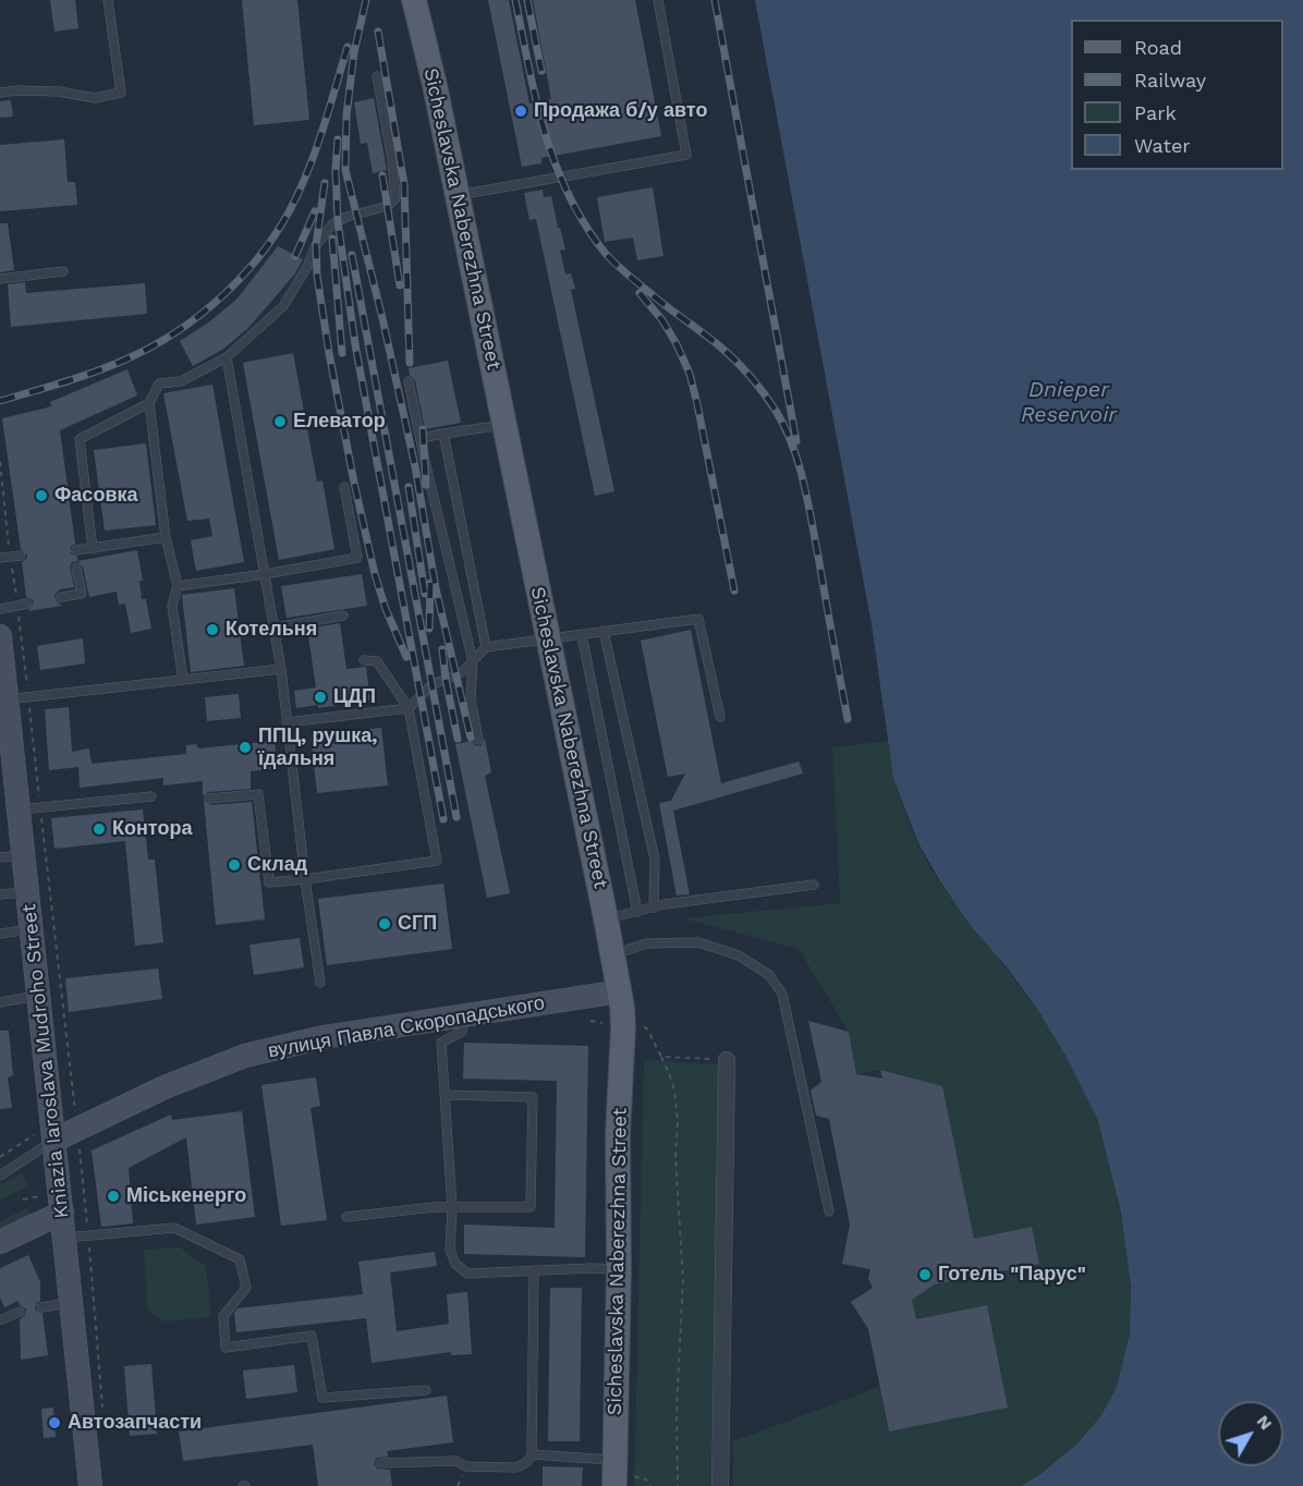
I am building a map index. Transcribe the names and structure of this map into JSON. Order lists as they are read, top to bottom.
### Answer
{
  "streets": {
    "main road": ["Sicheslavska Naberezhna Street", "вулиця Павла Скоропадського", "Kniazia Iaroslava Mudroho Street"]
  },
  "crossings": [
    ["Sicheslavska Naberezhna Street", "вулиця Павла Скоропадського"],
    ["вулиця Павла Скоропадського", "Kniazia Iaroslava Mudroho Street"]
  ],
  "water": ["Dnieper Reservoir"],
  "places": [
    "Продажа б/у авто",
    "Елеватор",
    "Фасовка",
    "Котельня",
    "ЦДП",
    "ППЦ, рушка, їдальня",
    "Контора",
    "Склад",
    "СГП",
    "Міськенерго",
    "Готель \"Парус\"",
    "Автозапчасти"
  ],
  "legend": [
    "Road",
    "Railway",
    "Park",
    "Water"
  ],
  "north": "top right"
}
